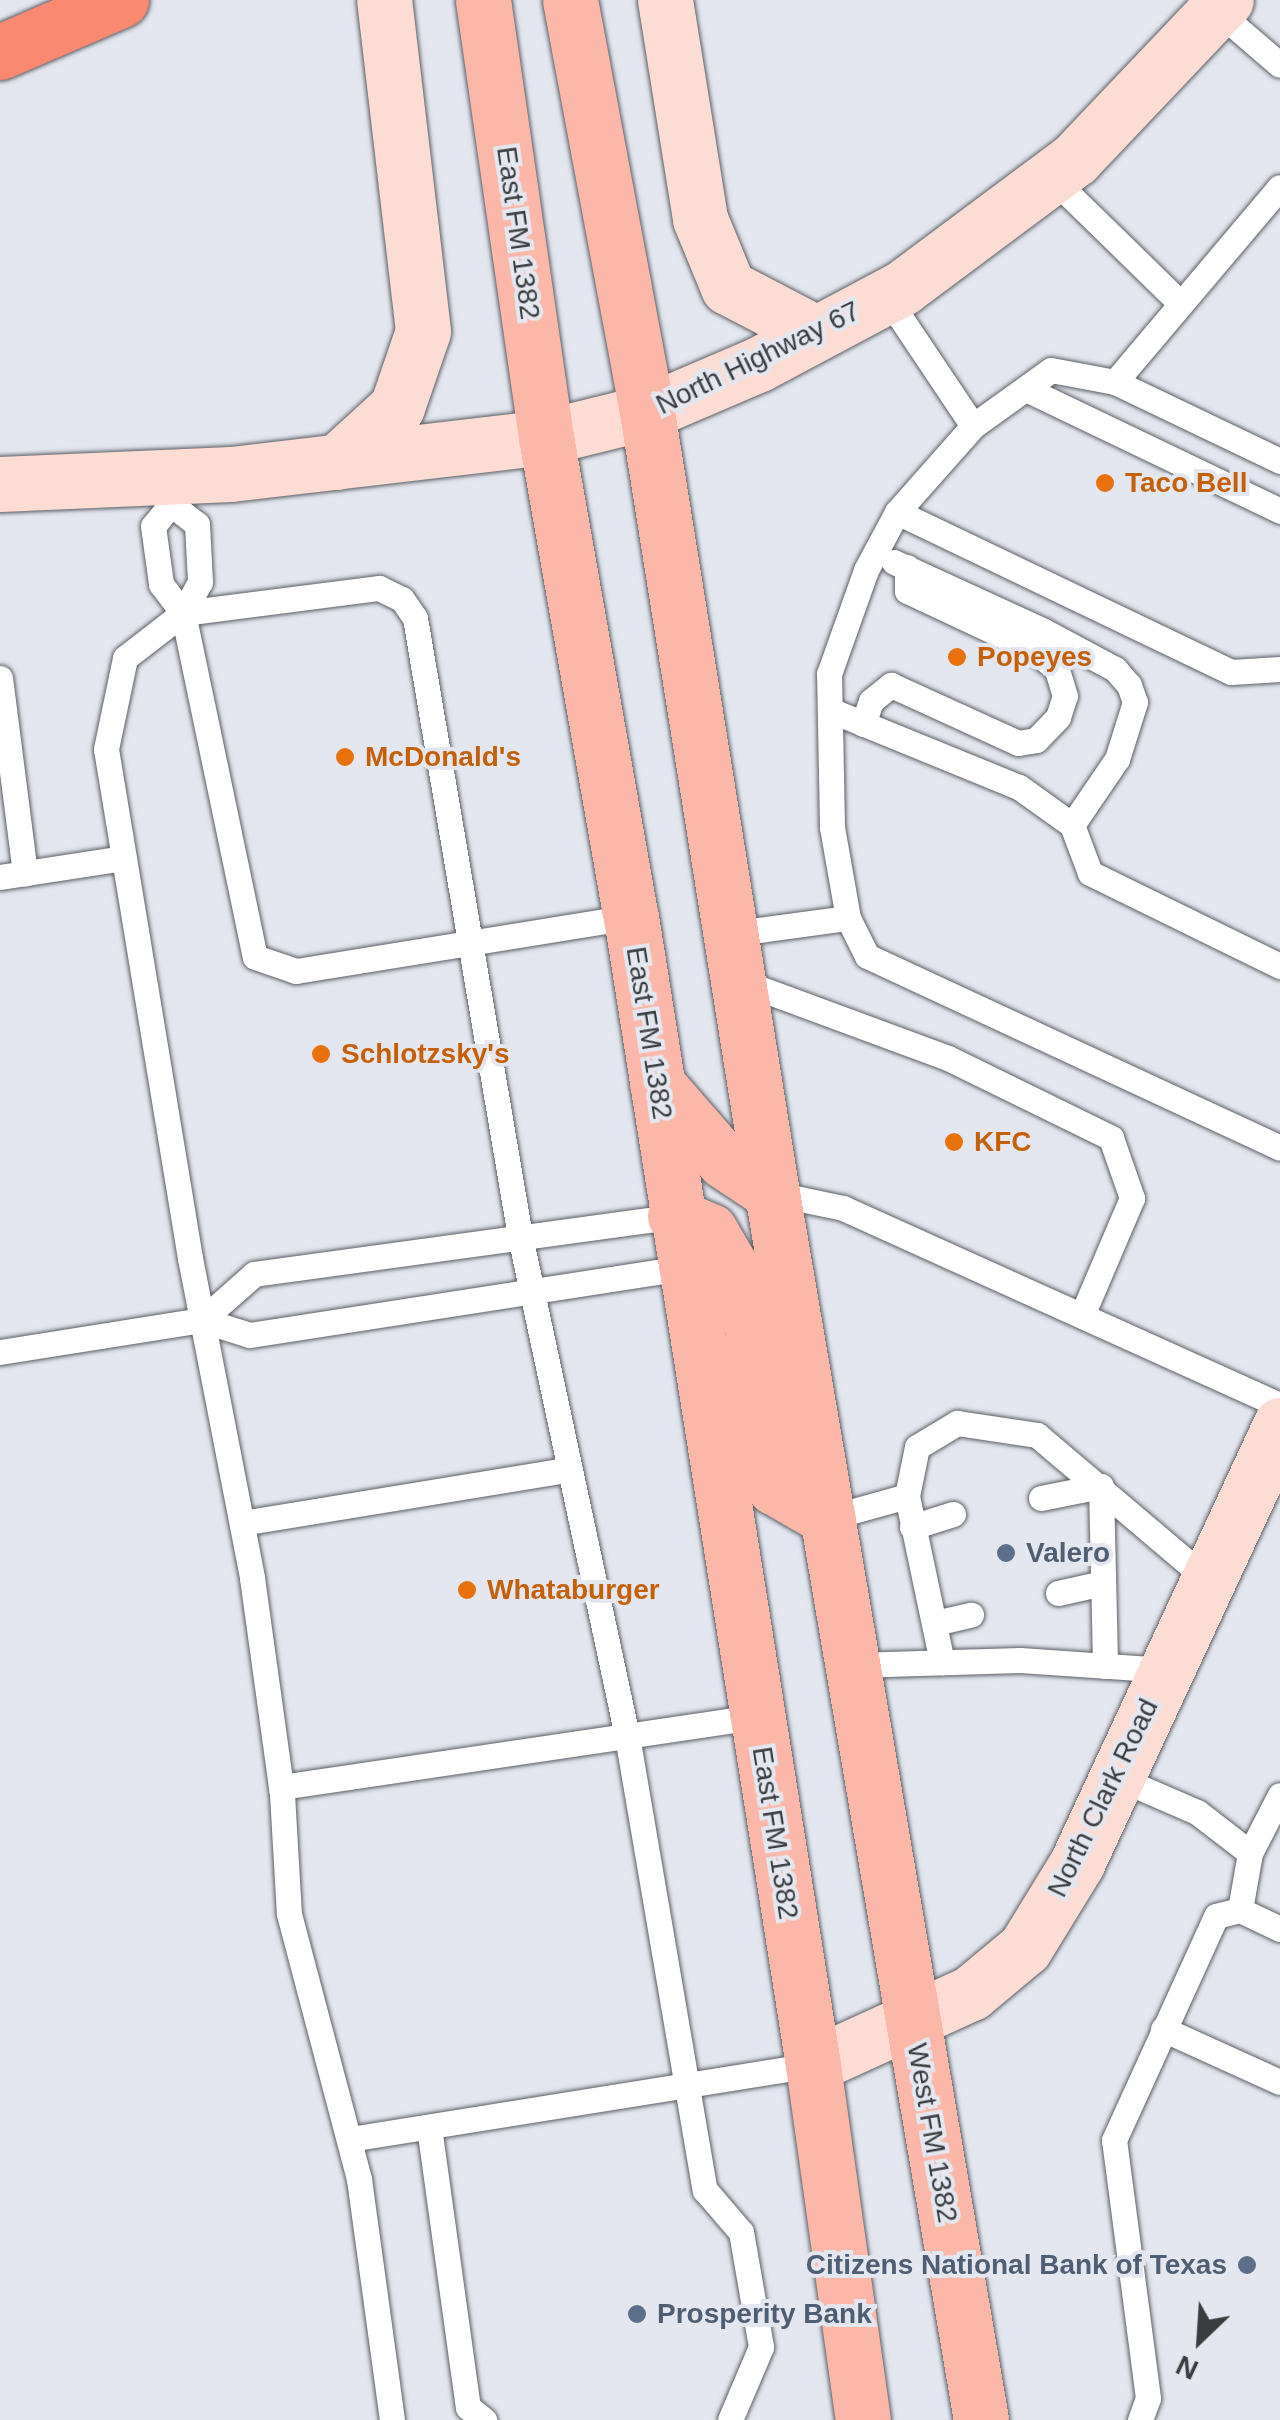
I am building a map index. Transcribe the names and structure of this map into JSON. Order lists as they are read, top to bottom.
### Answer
{
  "streets": {
    "main road": [
      "East FM 1382",
      "North Highway 67",
      "North Clark Road",
      "West FM 1382"
    ]
  },
  "crossings": [
    ["East FM 1382", "North Highway 67"],
    ["East FM 1382", "North Clark Road"],
    ["North Clark Road", "West FM 1382"]
  ],
  "places": [
    "Taco Bell",
    "Popeyes",
    "McDonald's",
    "Schlotzsky's",
    "KFC",
    "Valero",
    "Whataburger",
    "Citizens National Bank of Texas",
    "Prosperity Bank"
  ],
  "north": "bottom left"
}
